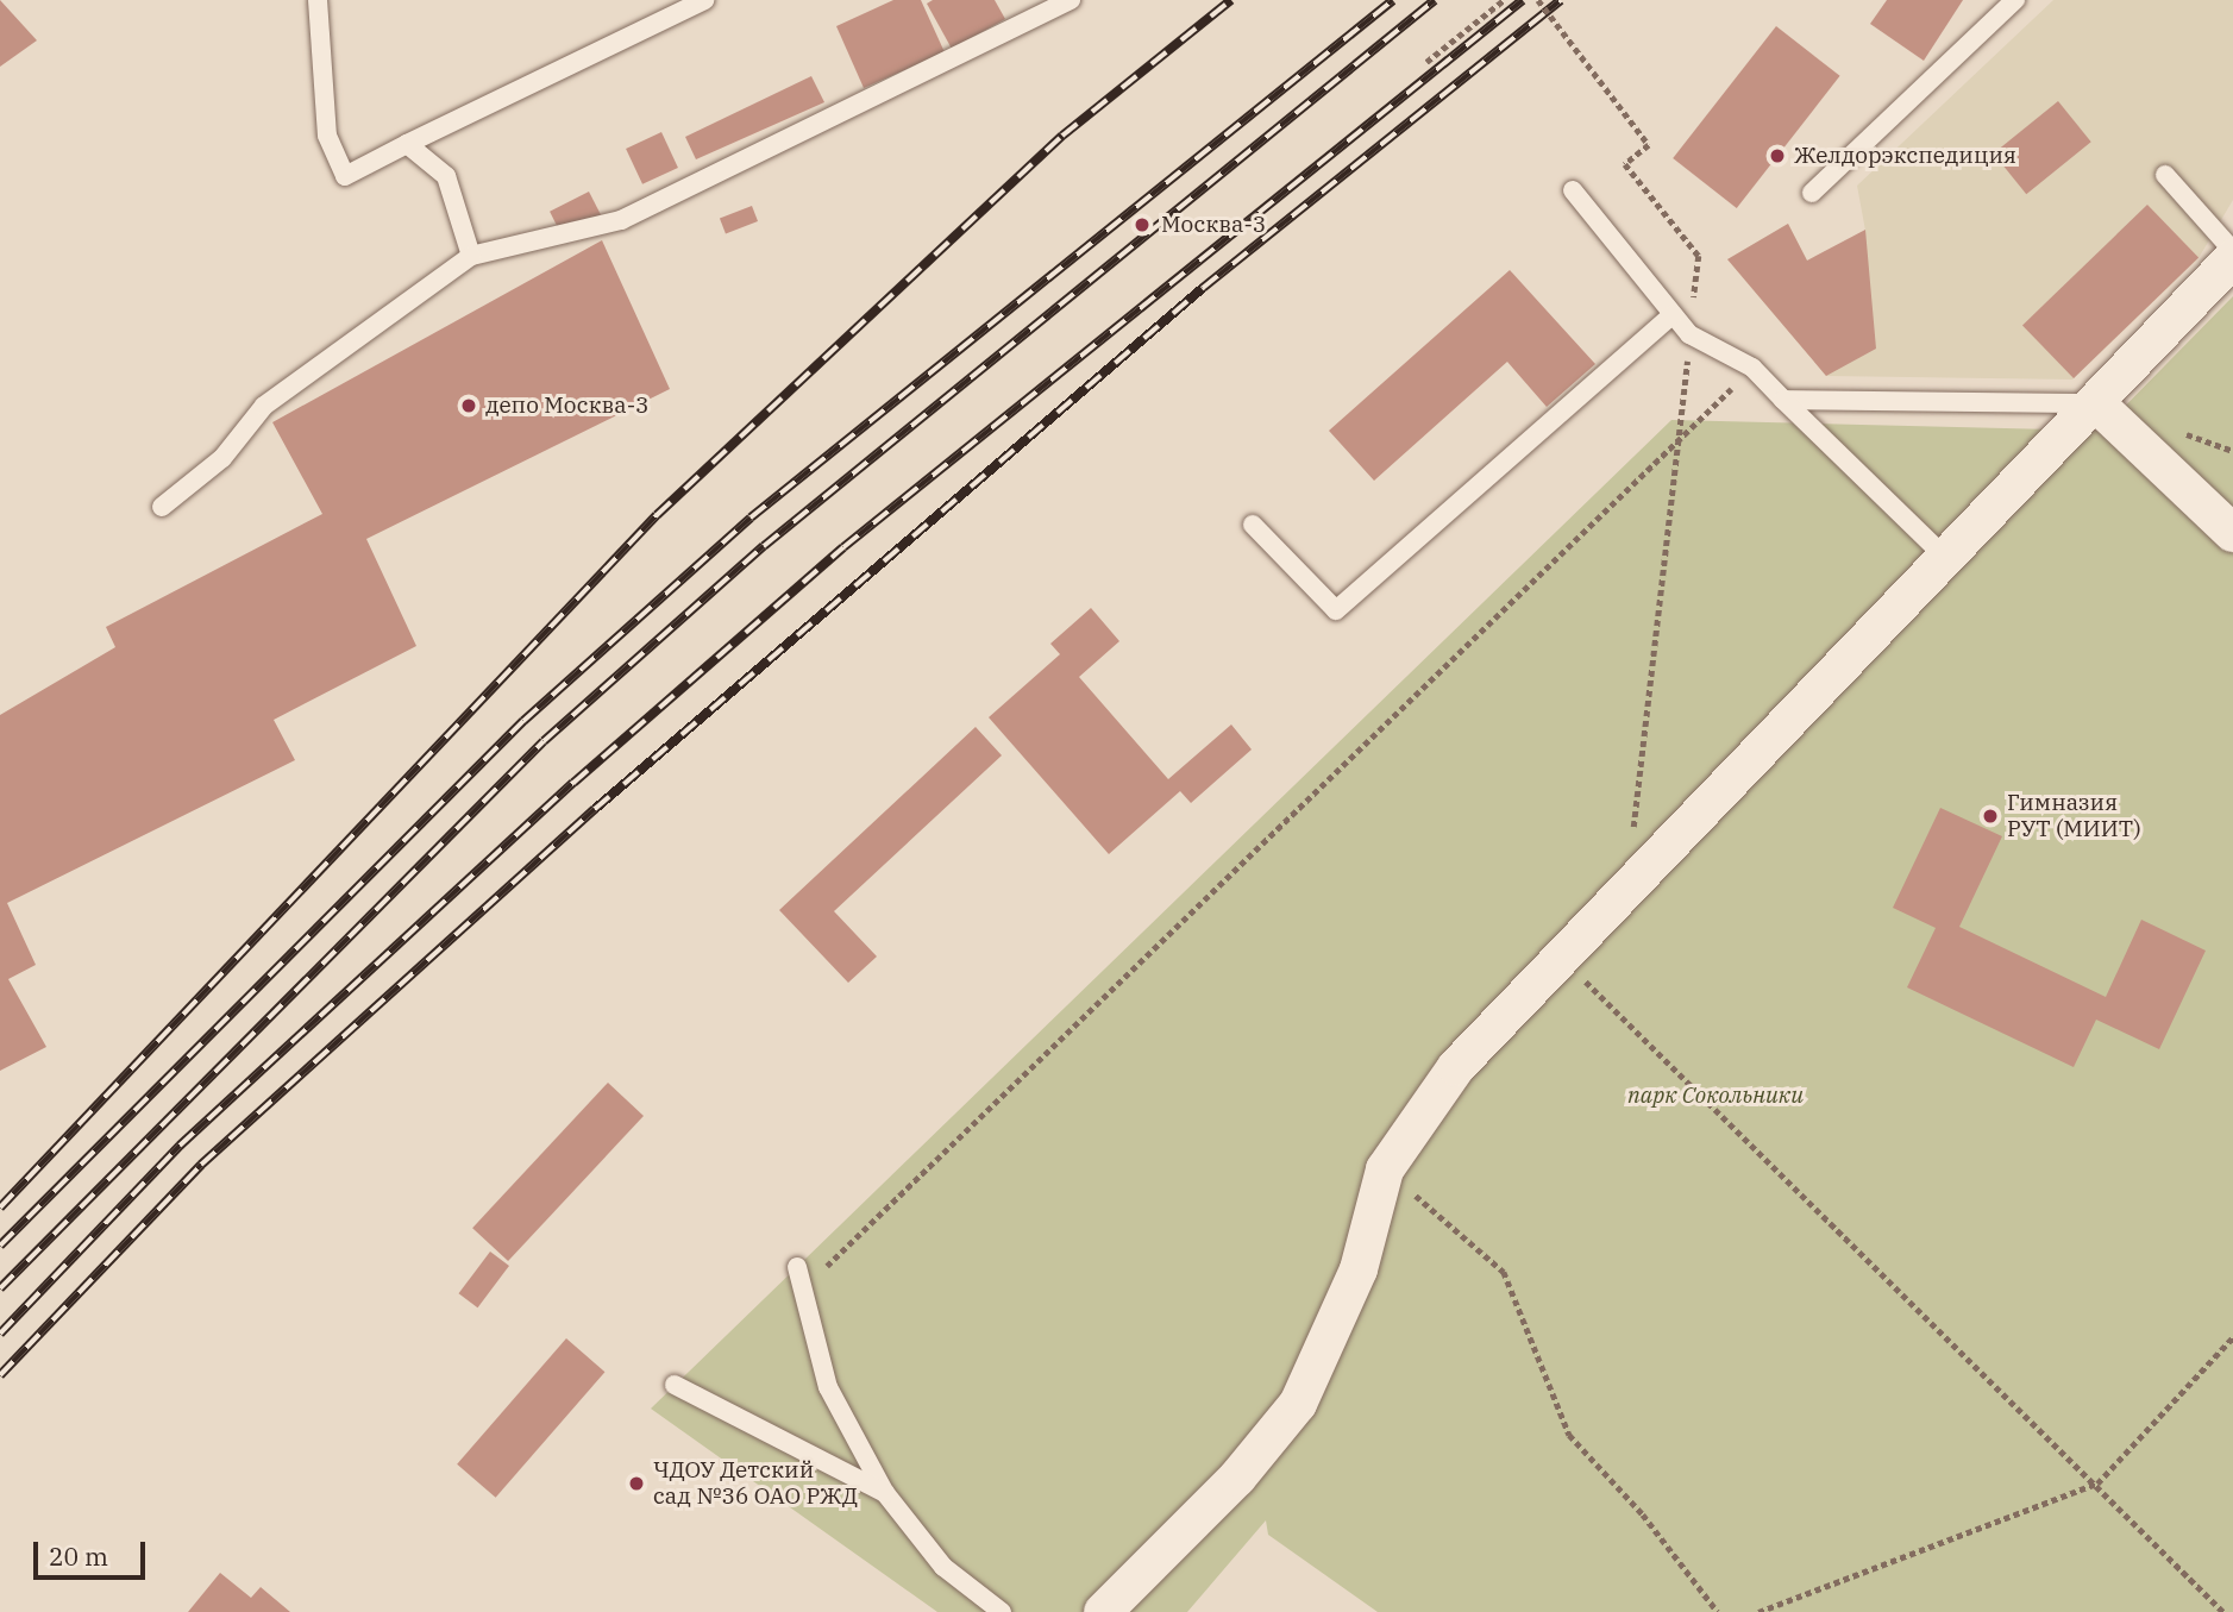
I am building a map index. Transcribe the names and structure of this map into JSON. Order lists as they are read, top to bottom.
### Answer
{
  "parks": ["парк Сокольники"],
  "places": [
    "Желдорэкспедиция",
    "Москва-3",
    "депо Москва-3",
    "Гимназия РУТ (МИИТ)",
    "ЧДОУ Детский сад №36 ОАО РЖД"
  ],
  "scale_bar": "20 m"
}
